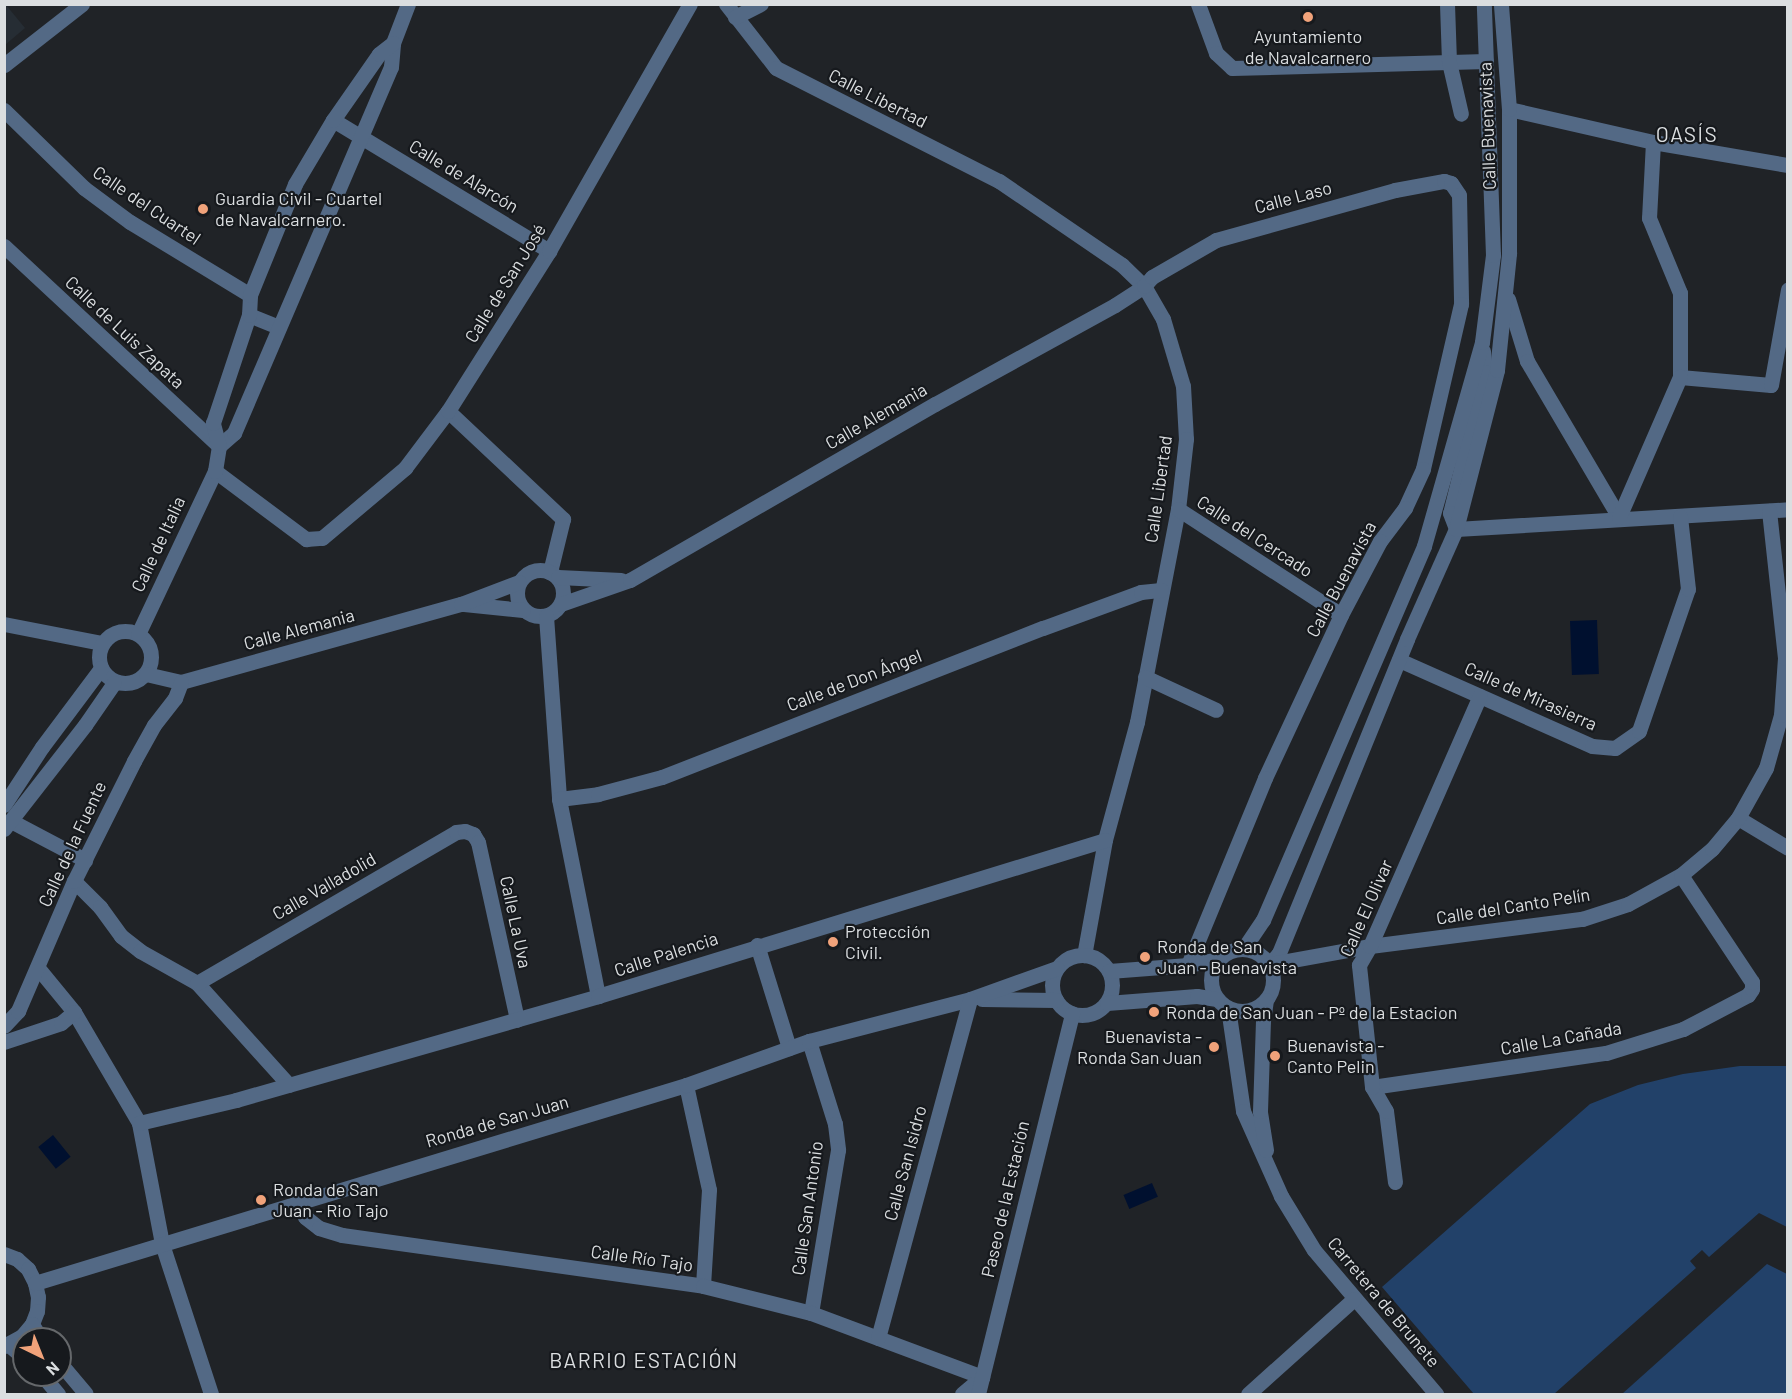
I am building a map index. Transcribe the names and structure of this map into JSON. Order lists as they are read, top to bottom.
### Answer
{
  "streets": {
    "street": [
      "Calle Libertad",
      "Calle Buenavista",
      "Calle de Alarcón",
      "Calle Laso",
      "Calle del Cuartel",
      "Calle de San José",
      "Calle de Luis Zapata",
      "Calle Alemania",
      "Calle del Cercado",
      "Calle de Italia",
      "Calle de Don Ángel",
      "Calle de Mirasierra",
      "Calle de la Fuente",
      "Calle Valladolid",
      "Calle del Canto Pelín",
      "Calle El Olivar",
      "Calle La Uva",
      "Calle Palencia",
      "Calle La Cañada",
      "Ronda de San Juan",
      "Calle San Isidro",
      "Paseo de la Estación",
      "Calle San Antonio",
      "Calle Río Tajo",
      "Carretera de Brunete"
    ]
  },
  "crossings": [
    ["Calle Libertad", "Calle Laso"],
    ["Calle Libertad", "Calle Alemania"],
    ["Calle Libertad", "Calle del Cercado"],
    ["Calle Libertad", "Calle de Don Ángel"],
    ["Calle Libertad", "Calle Palencia"],
    ["Calle Libertad", "Ronda de San Juan"],
    ["Calle Libertad", "Paseo de la Estación"],
    ["Calle Buenavista", "Calle Laso"],
    ["Calle Buenavista", "Calle del Cercado"],
    ["Calle Buenavista", "Calle de Mirasierra"],
    ["Calle Buenavista", "Calle del Canto Pelín"],
    ["Calle Buenavista", "Carretera de Brunete"],
    ["Calle de Alarcón", "Calle de San José"],
    ["Calle Laso", "Calle Alemania"],
    ["Calle de San José", "Calle de Italia"],
    ["Calle de Luis Zapata", "Calle de Italia"],
    ["Calle Alemania", "Calle de Italia"],
    ["Calle Alemania", "Calle de la Fuente"],
    ["Calle de Mirasierra", "Calle El Olivar"],
    ["Calle Valladolid", "Calle La Uva"],
    ["Calle del Canto Pelín", "Calle El Olivar"],
    ["Calle del Canto Pelín", "Calle La Cañada"],
    ["Calle del Canto Pelín", "Carretera de Brunete"],
    ["Calle El Olivar", "Calle La Cañada"],
    ["Calle La Uva", "Calle Palencia"],
    ["Ronda de San Juan", "Calle San Isidro"],
    ["Ronda de San Juan", "Paseo de la Estación"],
    ["Ronda de San Juan", "Calle San Antonio"],
    ["Ronda de San Juan", "Calle Río Tajo"],
    ["Calle San Isidro", "Calle Río Tajo"],
    ["Paseo de la Estación", "Calle Río Tajo"],
    ["Calle San Antonio", "Calle Río Tajo"]
  ],
  "districts": ["OASÍS", "BARRIO ESTACIÓN"],
  "places": [
    "Ayuntamiento de Navalcarnero",
    "Guardia Civil - Cuartel de Navalcarnero.",
    "Protección Civil.",
    "Ronda de San Juan - Buenavista",
    "Ronda de San Juan - Pº de la Estacion",
    "Buenavista - Ronda San Juan",
    "Buenavista - Canto Pelin",
    "Ronda de San Juan - Rio Tajo"
  ],
  "north": "bottom right"
}
